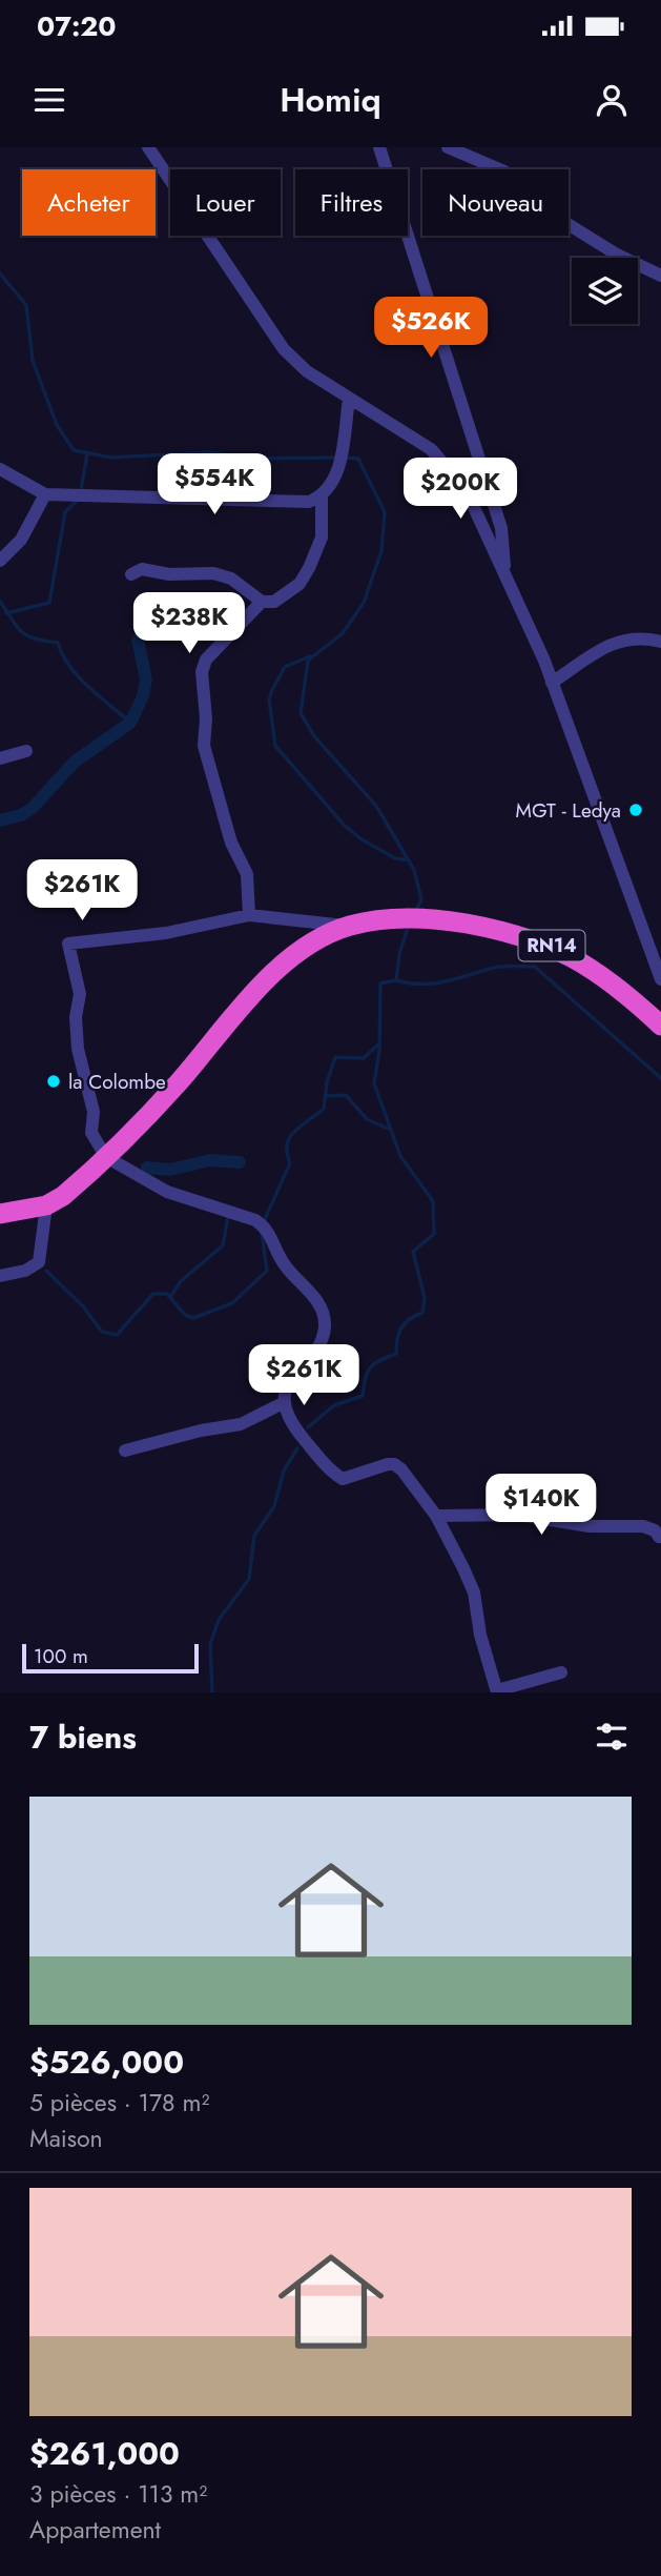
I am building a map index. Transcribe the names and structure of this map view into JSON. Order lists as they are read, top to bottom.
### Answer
{
  "streets": {
    "highway": ["RN14"]
  },
  "places": ["MGT - Ledya", "la Colombe"],
  "scale_bar": "100 m",
  "page": {
    "status": "07:20",
    "header": "Homiq",
    "chip": [
      "Acheter",
      "Louer",
      "Filtres",
      "Nouveau"
    ],
    "price": [
      "$526K",
      "$554K",
      "$200K",
      "$238K",
      "$261K",
      "$261K",
      "$140K"
    ],
    "scale": "100 m",
    "heading": "7 biens",
    "list": [
      {
        "name": "$526,000",
        "note": "5 pièces · 178 m² · Maison"
      },
      {
        "name": "$261,000",
        "note": "3 pièces · 113 m² · Appartement"
      }
    ]
  }
}
